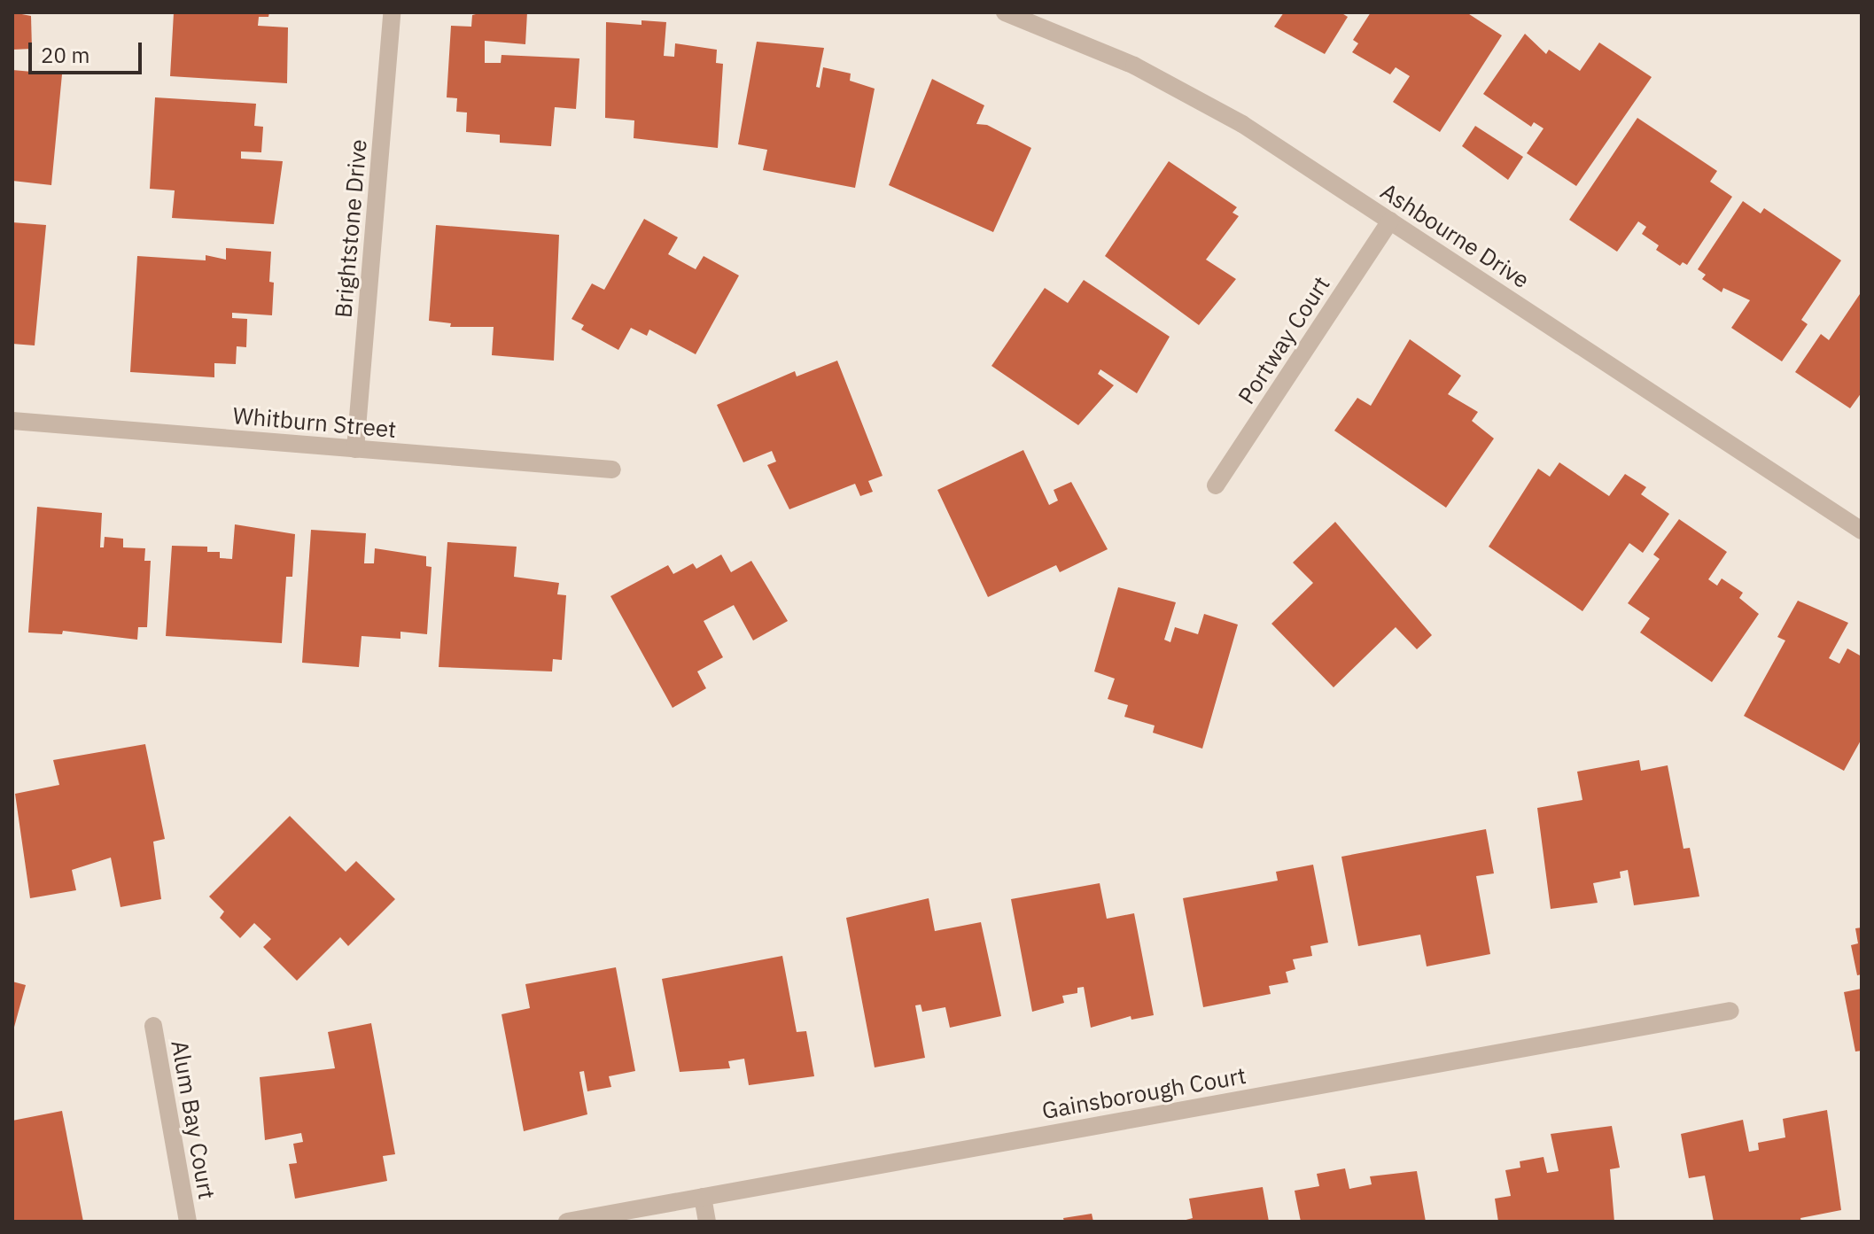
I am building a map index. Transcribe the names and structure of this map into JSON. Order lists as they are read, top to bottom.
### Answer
{
  "streets": {
    "street": [
      "Brightstone Drive",
      "Ashbourne Drive",
      "Portway Court",
      "Whitburn Street",
      "Gainsborough Court",
      "Alum Bay Court"
    ]
  },
  "crossings": [
    ["Brightstone Drive", "Whitburn Street"],
    ["Ashbourne Drive", "Portway Court"]
  ],
  "scale_bar": "20 m"
}
